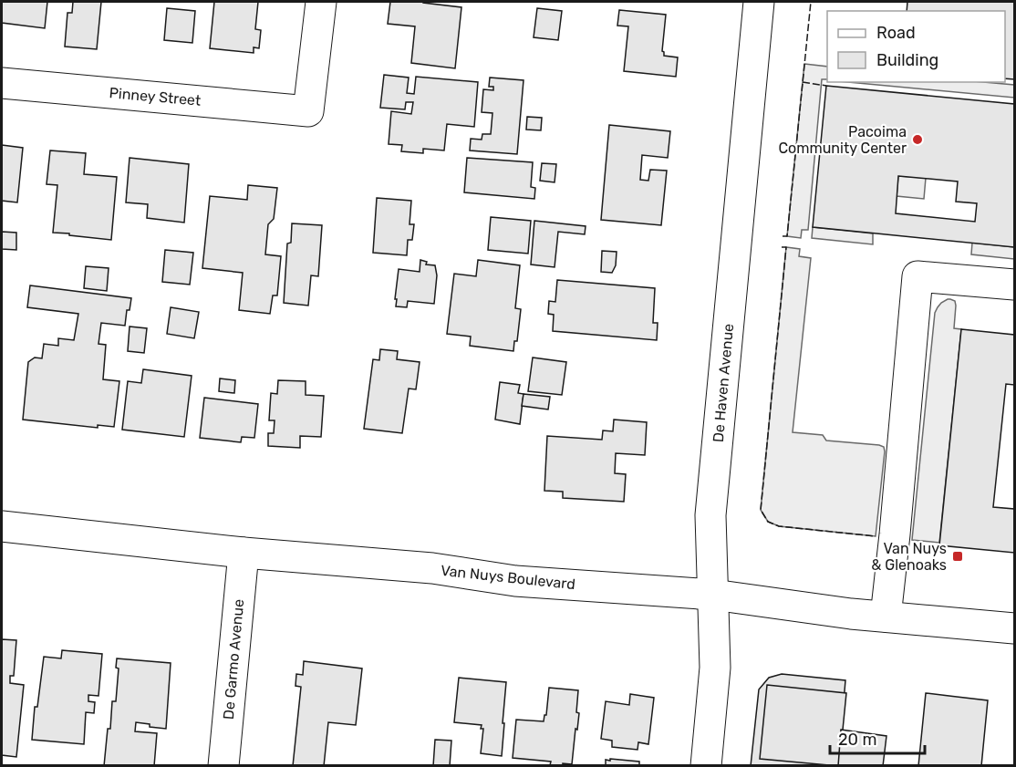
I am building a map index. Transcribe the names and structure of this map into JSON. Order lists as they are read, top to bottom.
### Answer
{
  "streets": {
    "street": [
      "Pinney Street",
      "De Haven Avenue",
      "Van Nuys Boulevard",
      "De Garmo Avenue"
    ]
  },
  "crossings": [
    ["De Haven Avenue", "Van Nuys Boulevard"],
    ["Van Nuys Boulevard", "De Garmo Avenue"]
  ],
  "places": {
    "other": ["Pacoima Community Center"],
    "transit": ["Van Nuys & Glenoaks"]
  },
  "legend": ["Road", "Building"],
  "scale_bar": "20 m"
}
